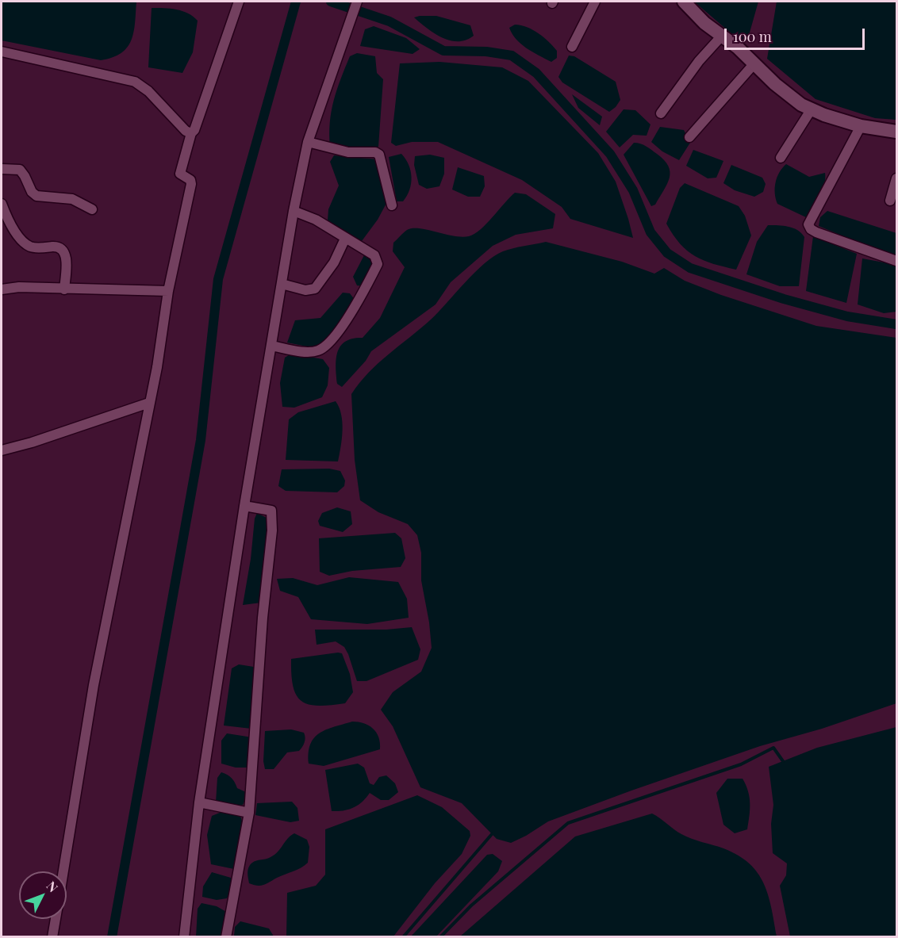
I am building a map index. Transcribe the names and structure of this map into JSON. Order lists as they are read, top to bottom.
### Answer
{
  "scale_bar": "100 m",
  "north": "top right"
}
